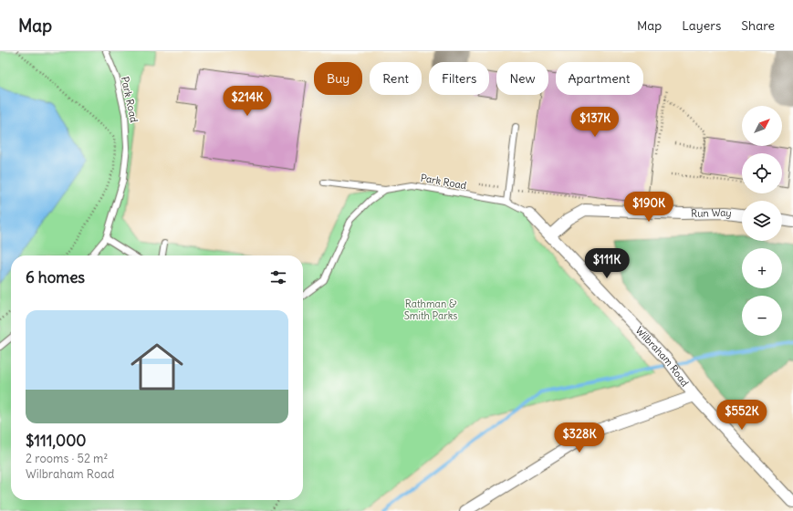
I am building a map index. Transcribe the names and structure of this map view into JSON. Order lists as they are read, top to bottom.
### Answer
{
  "streets": {
    "street": ["Run Way", "Wilbraham Road"],
    "lane": ["Park Road"]
  },
  "crossings": [
    ["Park Road", "Wilbraham Road"],
    ["Run Way", "Wilbraham Road"]
  ],
  "parks": ["Rathman & Smith Parks"],
  "north": "top right",
  "page": {
    "header": "Map",
    "nav": ["Map", "Layers", "Share"],
    "chip": [
      "Buy",
      "Rent",
      "Filters",
      "New",
      "Apartment"
    ],
    "price": [
      "$214K",
      "$137K",
      "$190K",
      "$111K",
      "$552K",
      "$328K"
    ],
    "map_buttons": ["+", "−"],
    "heading": "6 homes",
    "list": [
      {
        "name": "$111,000",
        "note": "2 rooms · 52 m² · Wilbraham Road"
      }
    ]
  }
}
